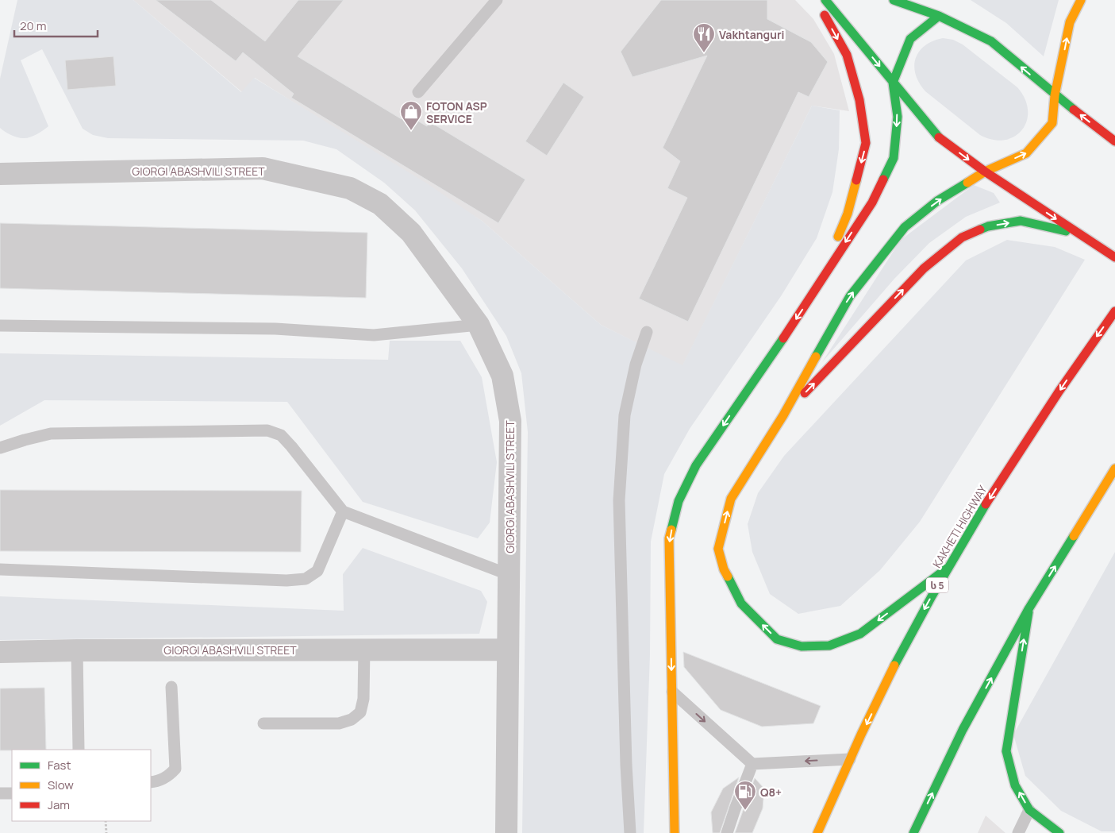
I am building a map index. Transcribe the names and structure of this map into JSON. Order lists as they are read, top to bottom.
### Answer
{
  "streets": {
    "main road": ["KAKHETI HIGHWAY", "ს 5"],
    "street": ["GIORGI ABASHVILI STREET"]
  },
  "one_way": ["KAKHETI HIGHWAY"],
  "places": {
    "restaurant": ["Vakhtanguri"],
    "shop": ["FOTON ASP SERVICE"],
    "fuel station": ["Q8+"]
  },
  "legend": ["Fast", "Slow", "Jam"],
  "scale_bar": "20 m"
}
